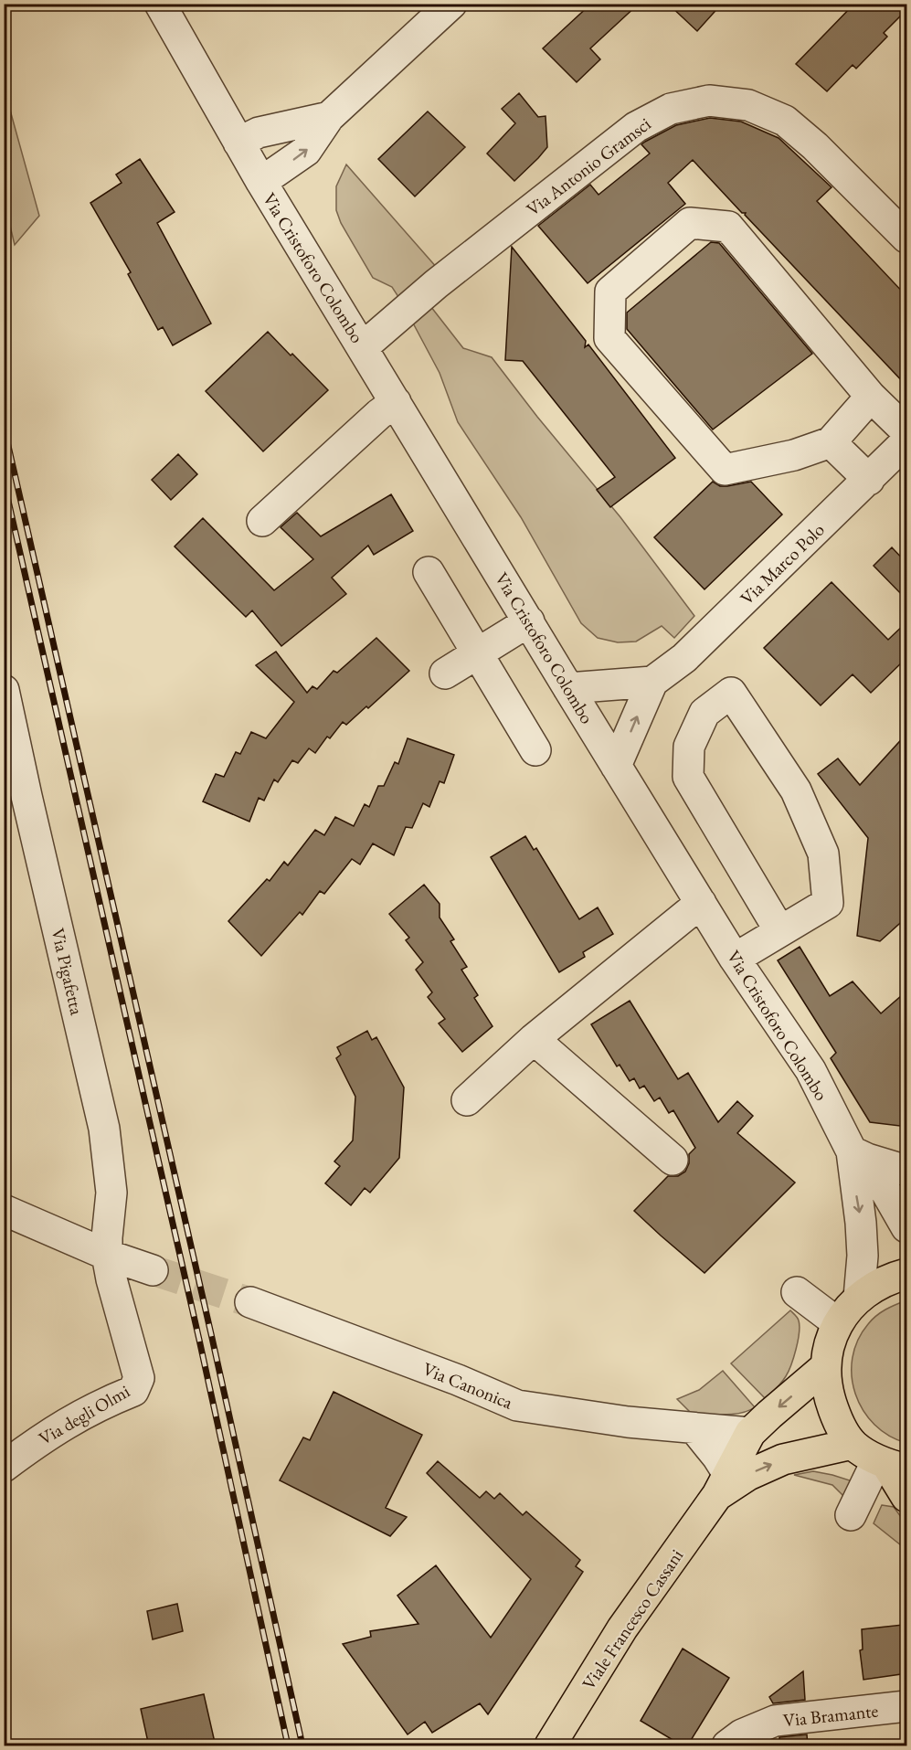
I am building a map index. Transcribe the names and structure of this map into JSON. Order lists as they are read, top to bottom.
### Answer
{
  "streets": {
    "main road": ["Viale Francesco Cassani"],
    "street": [
      "Via Antonio Gramsci",
      "Via Cristoforo Colombo",
      "Via Marco Polo",
      "Via Pigafetta",
      "Via Canonica",
      "Via degli Olmi",
      "Via Bramante"
    ]
  },
  "crossings": [
    ["Via Antonio Gramsci", "Via Cristoforo Colombo"],
    ["Via Cristoforo Colombo", "Via Marco Polo"],
    ["Via Pigafetta", "Via degli Olmi"],
    ["Via Canonica", "Viale Francesco Cassani"]
  ]
}
